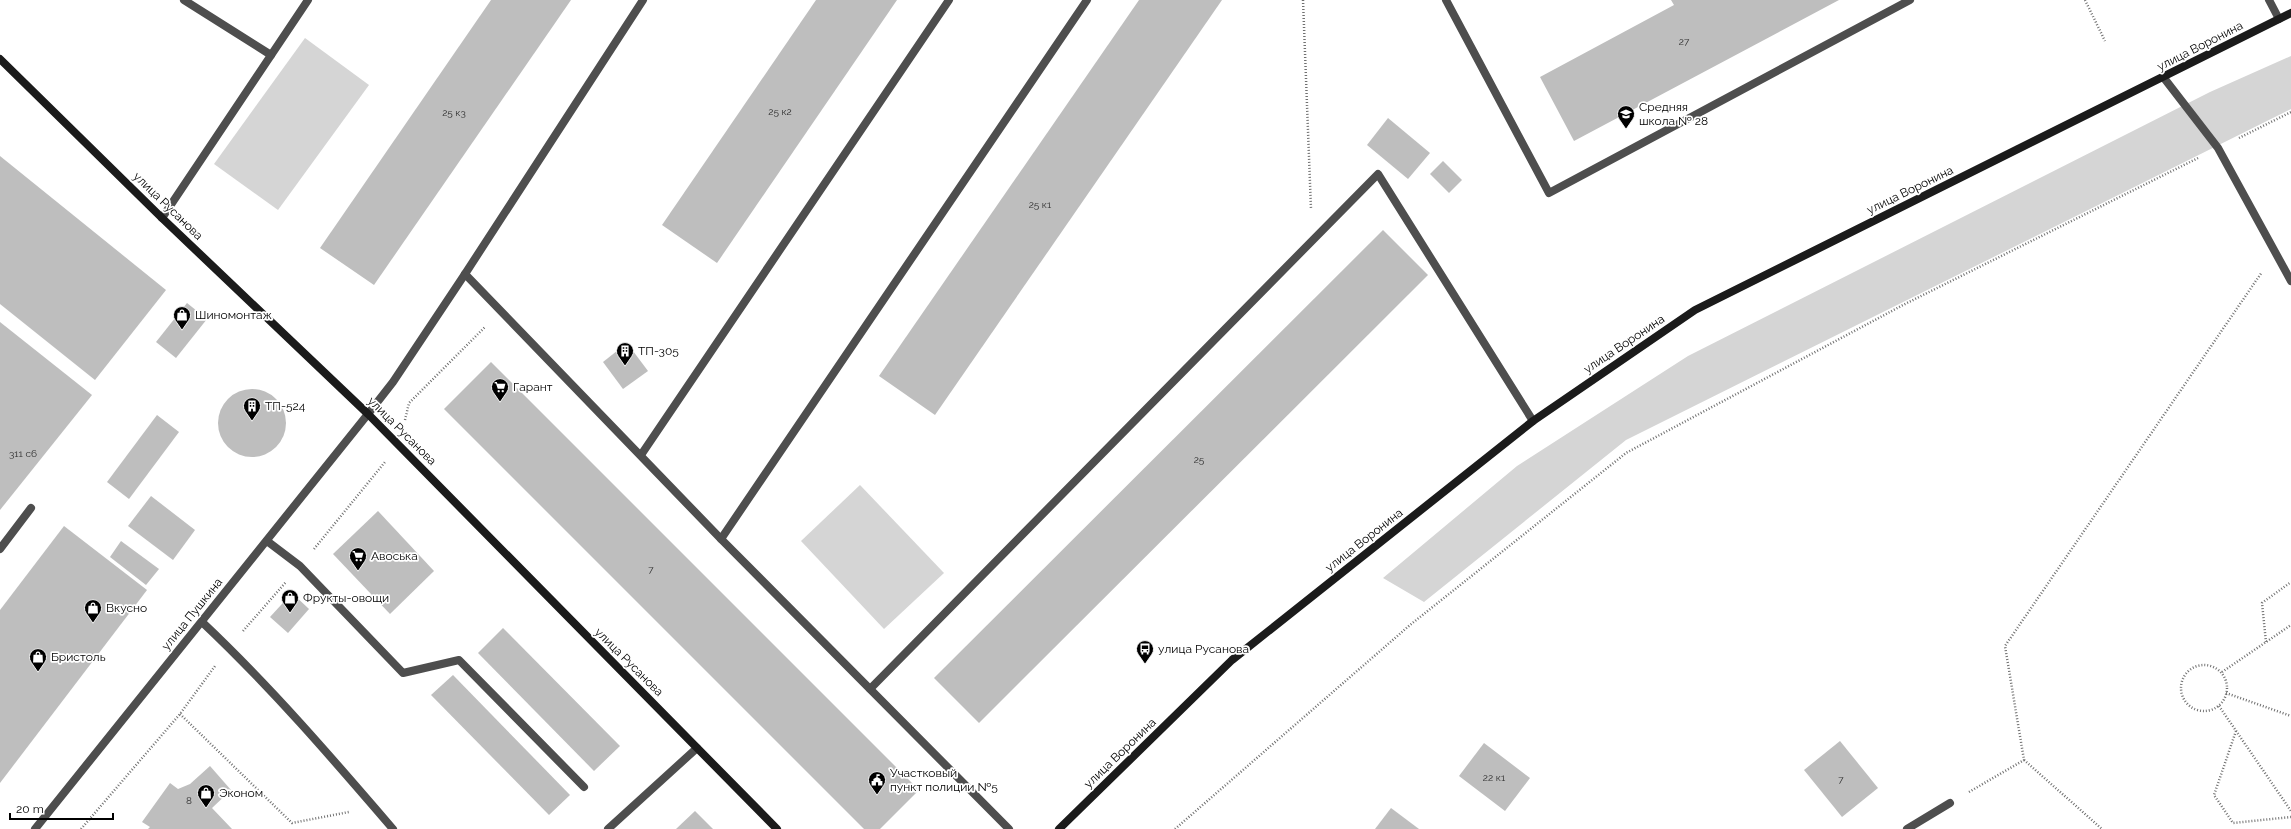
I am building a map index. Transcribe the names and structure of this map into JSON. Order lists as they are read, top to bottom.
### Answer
{
  "streets": {
    "street": ["улица Воронина", "улица Русанова", "улица Пушкина"]
  },
  "crossings": [
    ["улица Русанова", "улица Пушкина"]
  ],
  "places": {
    "school or university": ["Средняя школа № 28"],
    "shop": [
      "Шиномонтаж",
      "Фрукты-овощи",
      "Вкусно",
      "Бристоль",
      "Эконом"
    ],
    "building": ["ТП-305", "ТП-524"],
    "supermarket": ["Гарант", "Авоська"],
    "bus stop": ["улица Русанова"],
    "public building": ["Участковый пункт полиции №5"]
  },
  "house_numbers": [
    "27",
    "25 к2",
    "25 к3",
    "25 к1",
    "311 с6",
    "25",
    "7",
    "22 к1",
    "7",
    "8"
  ],
  "scale_bar": "20 m"
}
